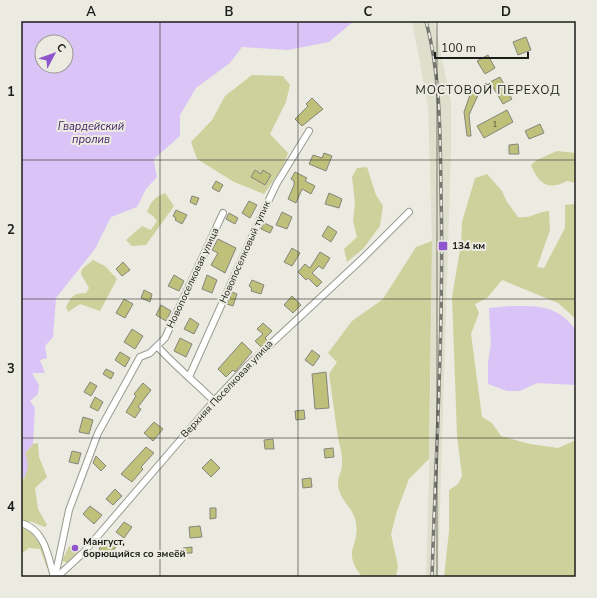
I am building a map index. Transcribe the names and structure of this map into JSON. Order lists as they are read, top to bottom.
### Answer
{
  "streets": {
    "street": ["Новопоселковый тупик", "Новопоселковая улица", "Верхняя Поселковая улица"]
  },
  "crossings": [
    ["Новопоселковая улица", "Верхняя Поселковая улица"]
  ],
  "districts": ["МОСТОВОЙ ПЕРЕХОД"],
  "water": ["Гвардейский пролив"],
  "places": {
    "transit": ["134 км"],
    "other": ["Мангуст, борющийся со змеёй"]
  },
  "house_numbers": ["1"],
  "scale_bar": "100 m",
  "north": "top right",
  "grid": {
    "columns": [
      "A",
      "B",
      "C",
      "D"
    ],
    "rows": [
      "1",
      "2",
      "3",
      "4"
    ]
  }
}
